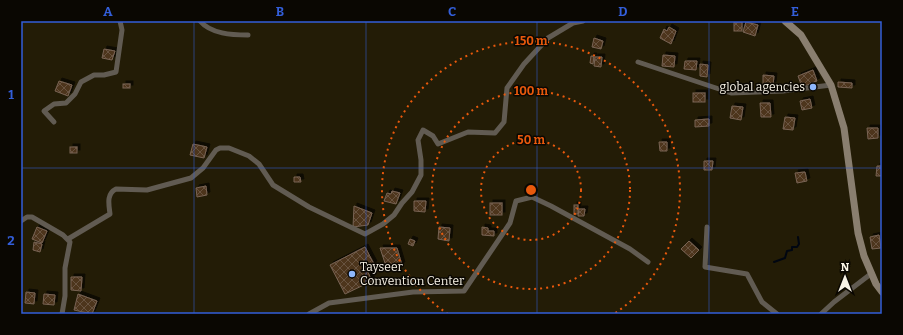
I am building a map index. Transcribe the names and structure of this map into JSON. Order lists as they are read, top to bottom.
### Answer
{
  "places": ["global agencies", "Tayseer Convention Center"],
  "north": "top",
  "grid": {
    "columns": [
      "A",
      "B",
      "C",
      "D",
      "E"
    ],
    "rows": ["1", "2"]
  },
  "rings": ["150 m", "100 m", "50 m"]
}
